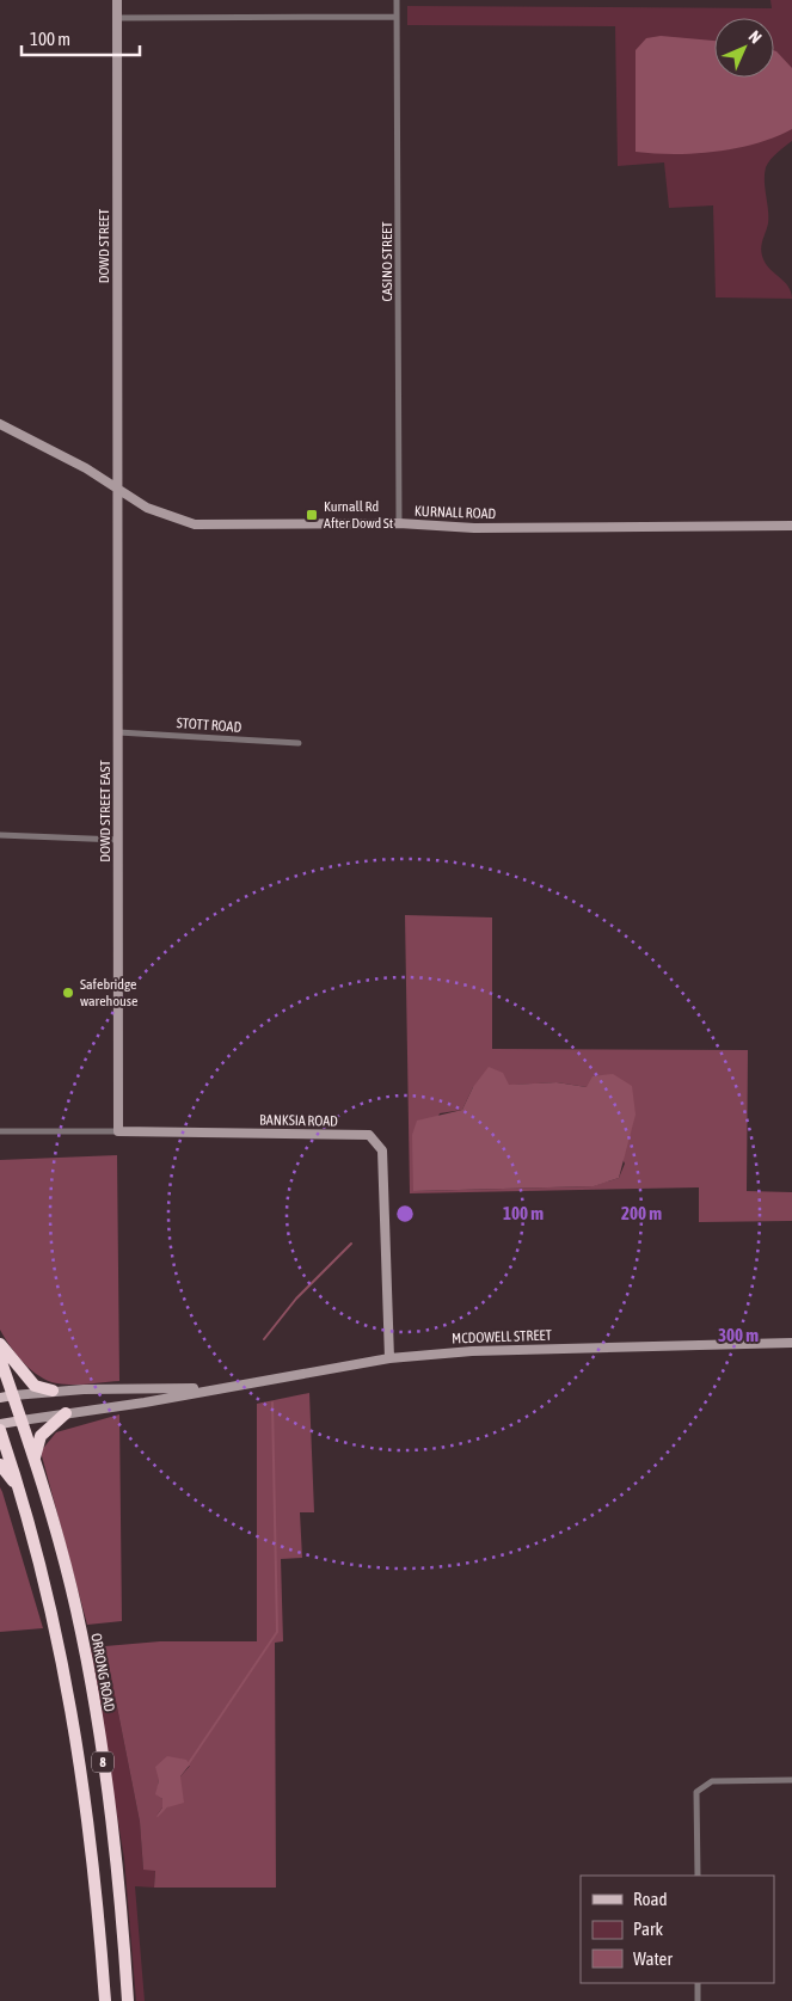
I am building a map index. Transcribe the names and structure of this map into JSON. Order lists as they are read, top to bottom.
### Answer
{
  "streets": {
    "highway": ["ORRONG ROAD", "8"],
    "main road": ["MCDOWELL STREET"],
    "street": [
      "DOWD STREET",
      "CASINO STREET",
      "KURNALL ROAD",
      "STOTT ROAD",
      "DOWD STREET EAST",
      "BANKSIA ROAD"
    ]
  },
  "crossings": [
    ["DOWD STREET", "KURNALL ROAD"],
    ["DOWD STREET", "DOWD STREET EAST"],
    ["CASINO STREET", "KURNALL ROAD"],
    ["KURNALL ROAD", "DOWD STREET EAST"],
    ["STOTT ROAD", "DOWD STREET EAST"],
    ["DOWD STREET EAST", "BANKSIA ROAD"],
    ["BANKSIA ROAD", "MCDOWELL STREET"],
    ["MCDOWELL STREET", "ORRONG ROAD"]
  ],
  "places": {
    "transit": ["Kurnall Rd After Dowd St"],
    "other": ["Safebridge warehouse"]
  },
  "legend": ["Road", "Park", "Water"],
  "scale_bar": "100 m",
  "north": "top right",
  "rings": ["100 m", "200 m", "300 m"]
}
